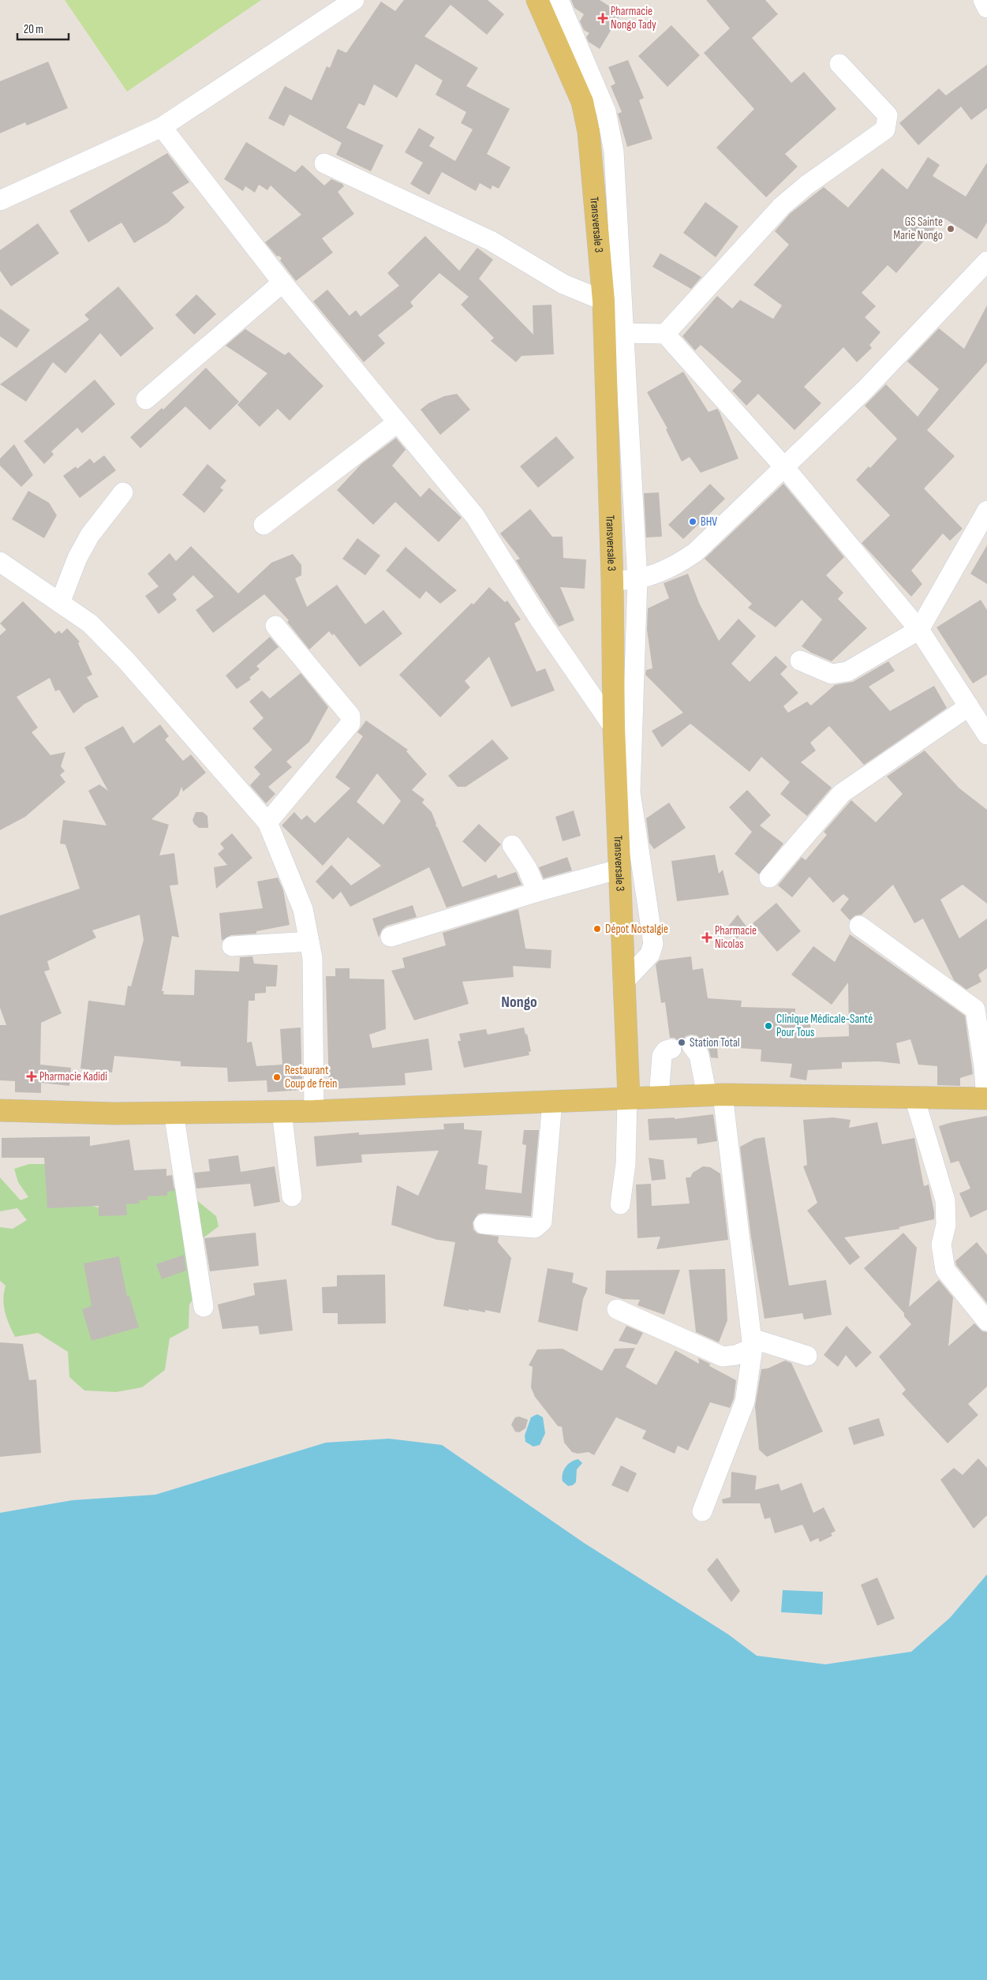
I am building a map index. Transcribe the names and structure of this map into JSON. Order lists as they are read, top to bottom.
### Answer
{
  "streets": {
    "main road": ["Transversale 3"]
  },
  "districts": ["Nongo"],
  "places": {
    "health": ["Pharmacie Nongo Tady", "Pharmacie Nicolas", "Pharmacie Kadidi"],
    "other": [
      "GS Sainte Marie Nongo",
      "BHV",
      "Dépot Nostalgie",
      "Clinique Médicale-Santé Pour Tous",
      "Station Total",
      "Restaurant Coup de frein"
    ]
  },
  "scale_bar": "20 m"
}
